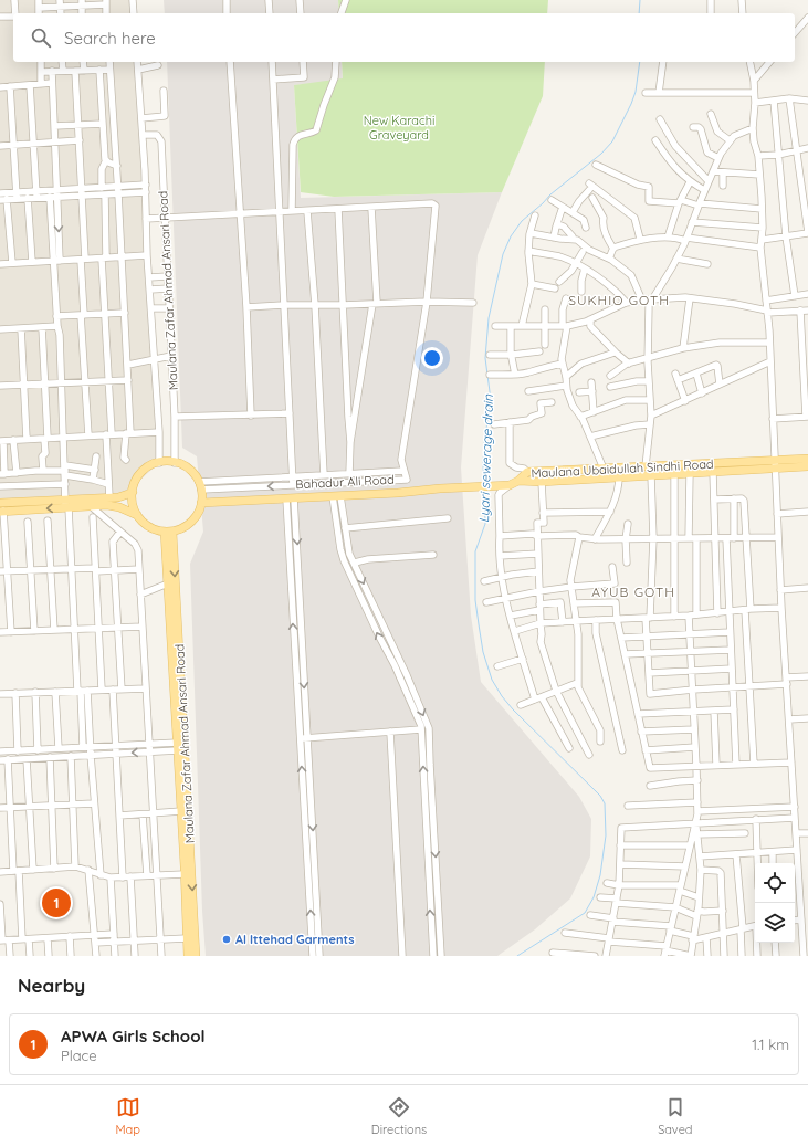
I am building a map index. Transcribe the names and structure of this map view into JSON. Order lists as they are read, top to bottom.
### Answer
{
  "streets": {
    "main road": ["Maulana Zafar Ahmad Ansari Road", "Maulana Ubaidullah Sindhi Road"],
    "street": ["Bahadur Ali Road"]
  },
  "crossings": [
    ["Maulana Zafar Ahmad Ansari Road", "Bahadur Ali Road"]
  ],
  "districts": ["SUKHIO GOTH", "AYUB GOTH"],
  "water": ["Lyari sewerage drain"],
  "parks": ["New Karachi Graveyard"],
  "places": ["Al Ittehad Garments"],
  "page": {
    "search": "Search here",
    "pins": "1",
    "heading": "Nearby",
    "list": [
      {
        "mark": "1",
        "name": "APWA Girls School",
        "note": "Place",
        "value": "1.1 km"
      }
    ],
    "nav": ["Map", "Directions", "Saved"]
  }
}
